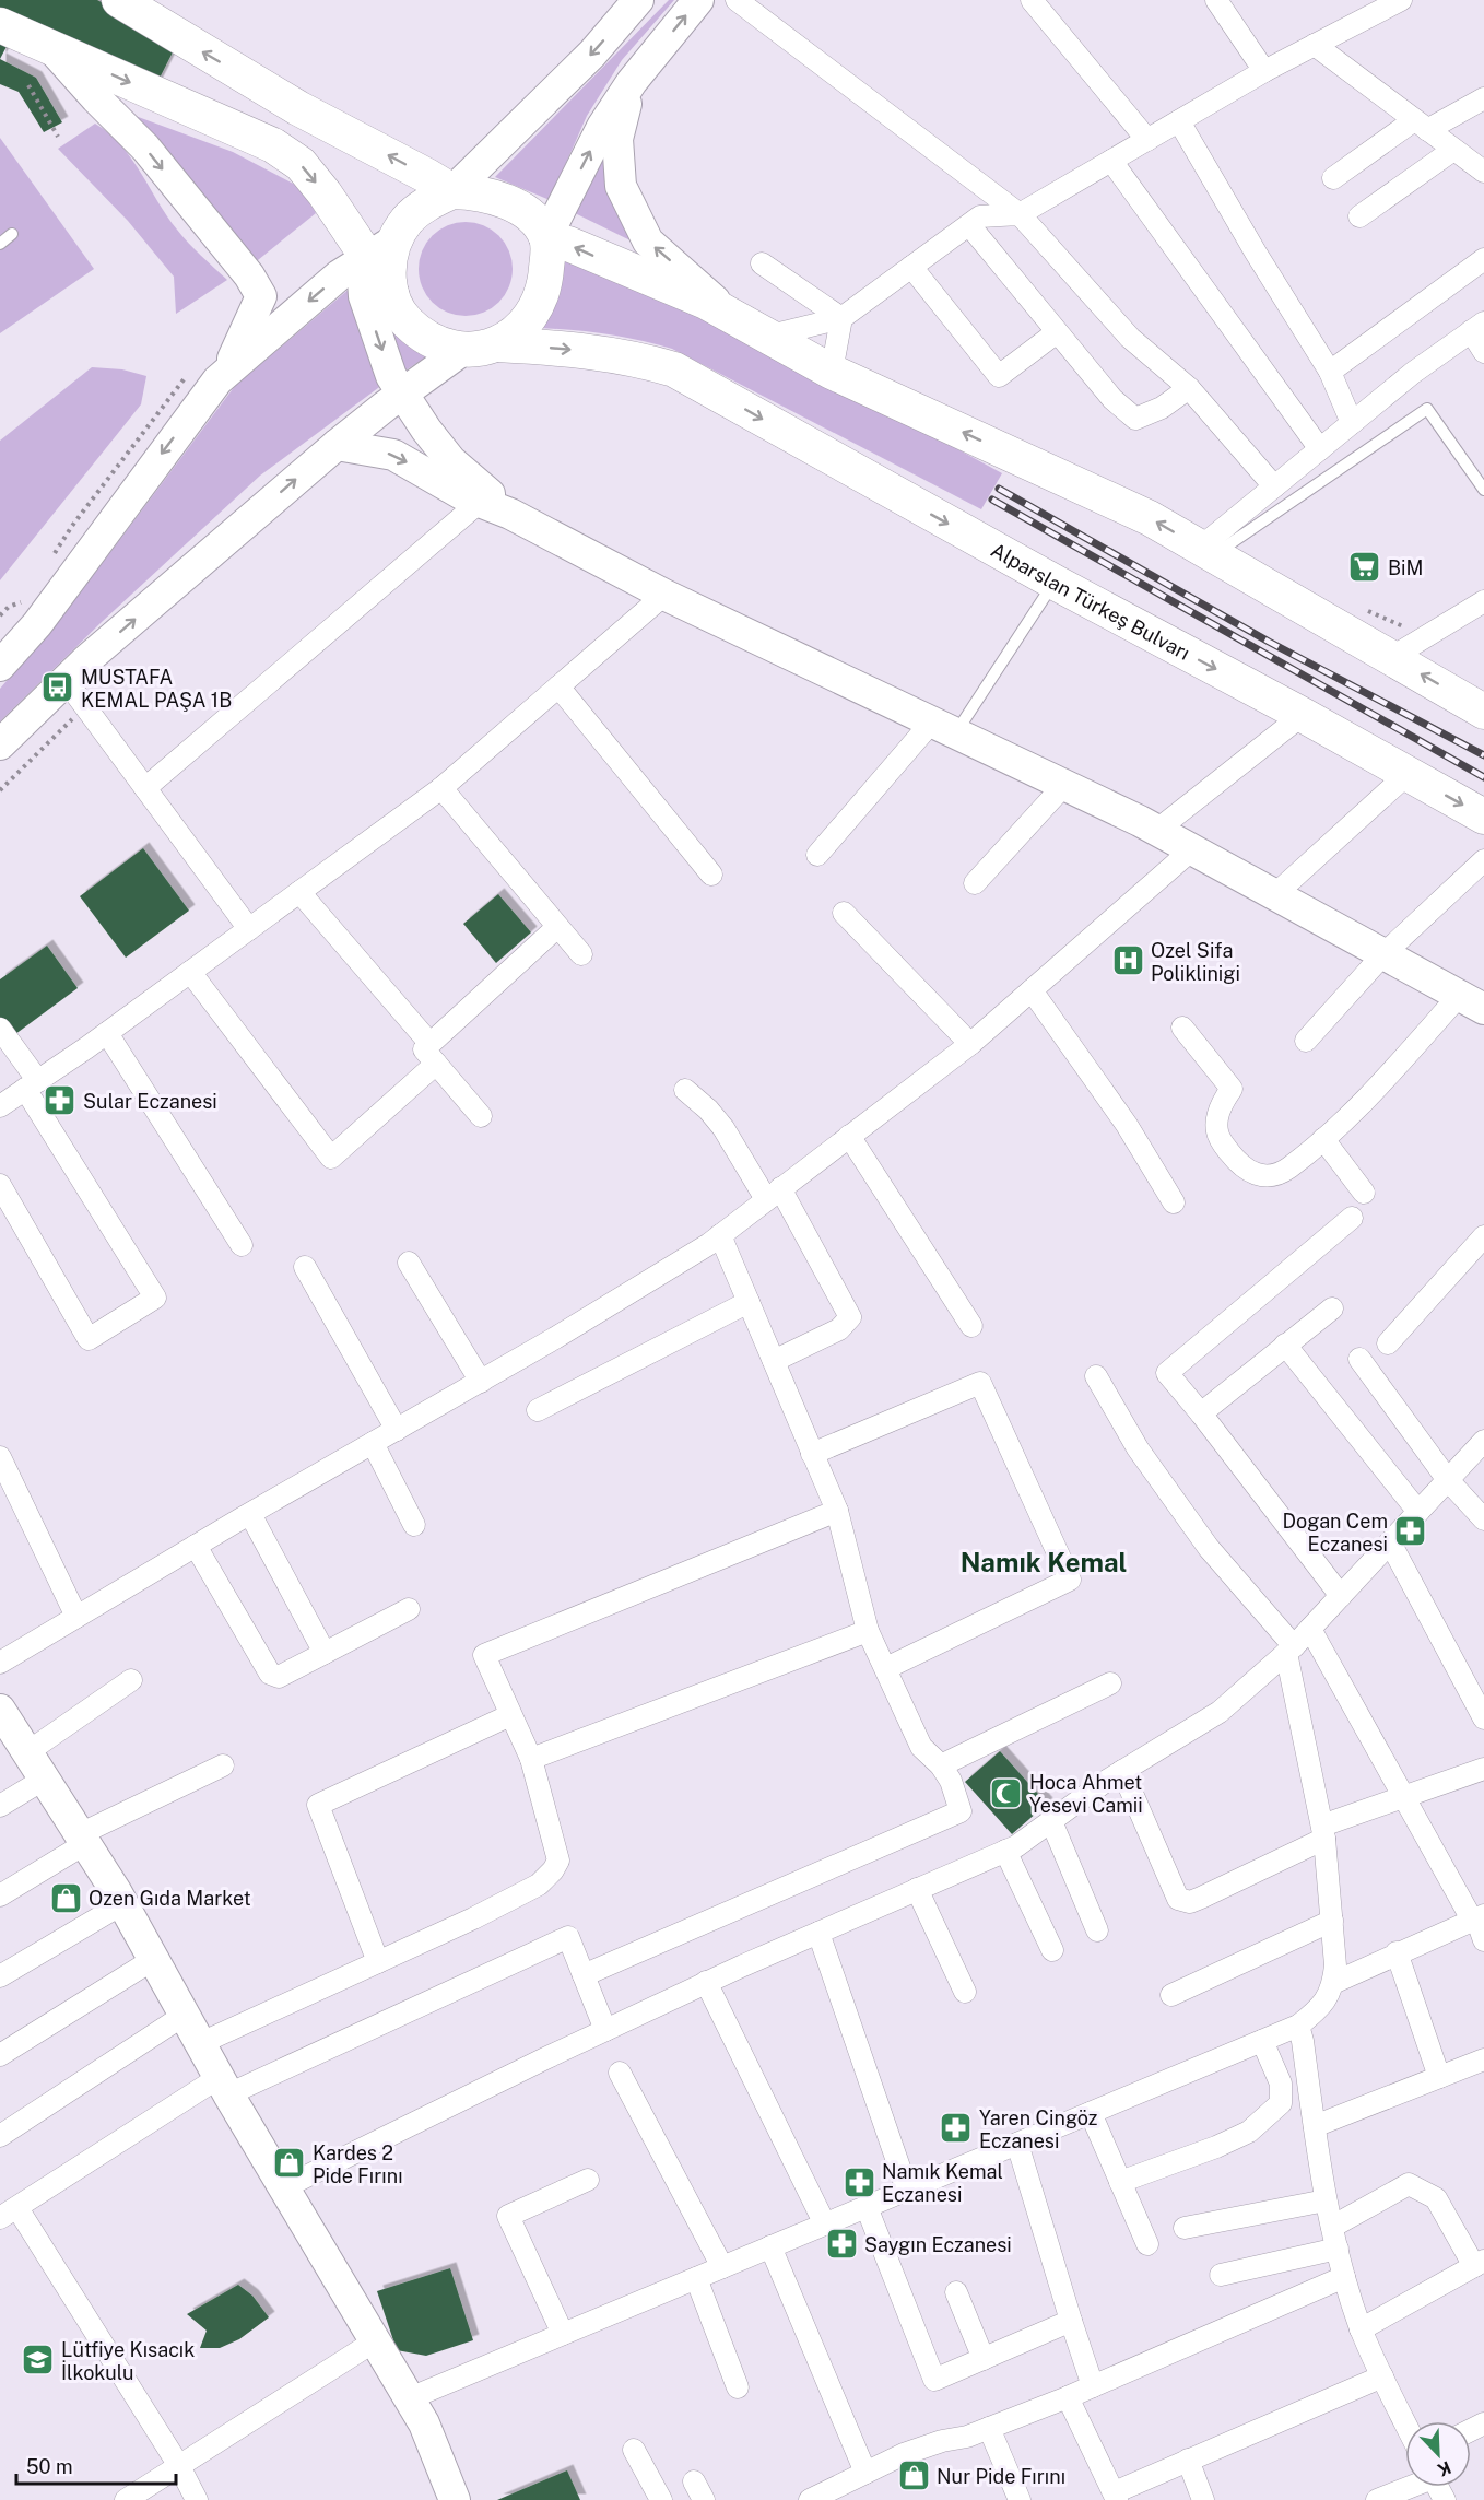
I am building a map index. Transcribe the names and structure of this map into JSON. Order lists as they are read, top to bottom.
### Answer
{
  "streets": {
    "main road": ["Alparslan Türkeş Bulvarı"]
  },
  "districts": ["Namık Kemal"],
  "places": {
    "supermarket": ["BiM"],
    "bus stop": ["MUSTAFA KEMAL PAŞA 1B"],
    "hospital": ["Ozel Sifa Poliklinigi"],
    "pharmacy": [
      "Sular Eczanesi",
      "Dogan Cem Eczanesi",
      "Yaren Cingöz Eczanesi",
      "Namık Kemal Eczanesi",
      "Saygın Eczanesi"
    ],
    "mosque": ["Hoca Ahmet Yesevi Camii"],
    "shop": ["Ozen Gıda Market", "Kardes 2 Pide Fırını", "Nur Pide Fırını"],
    "school or university": ["Lütfiye Kısacık İlkokulu"]
  },
  "scale_bar": "50 m",
  "north": "bottom right"
}
